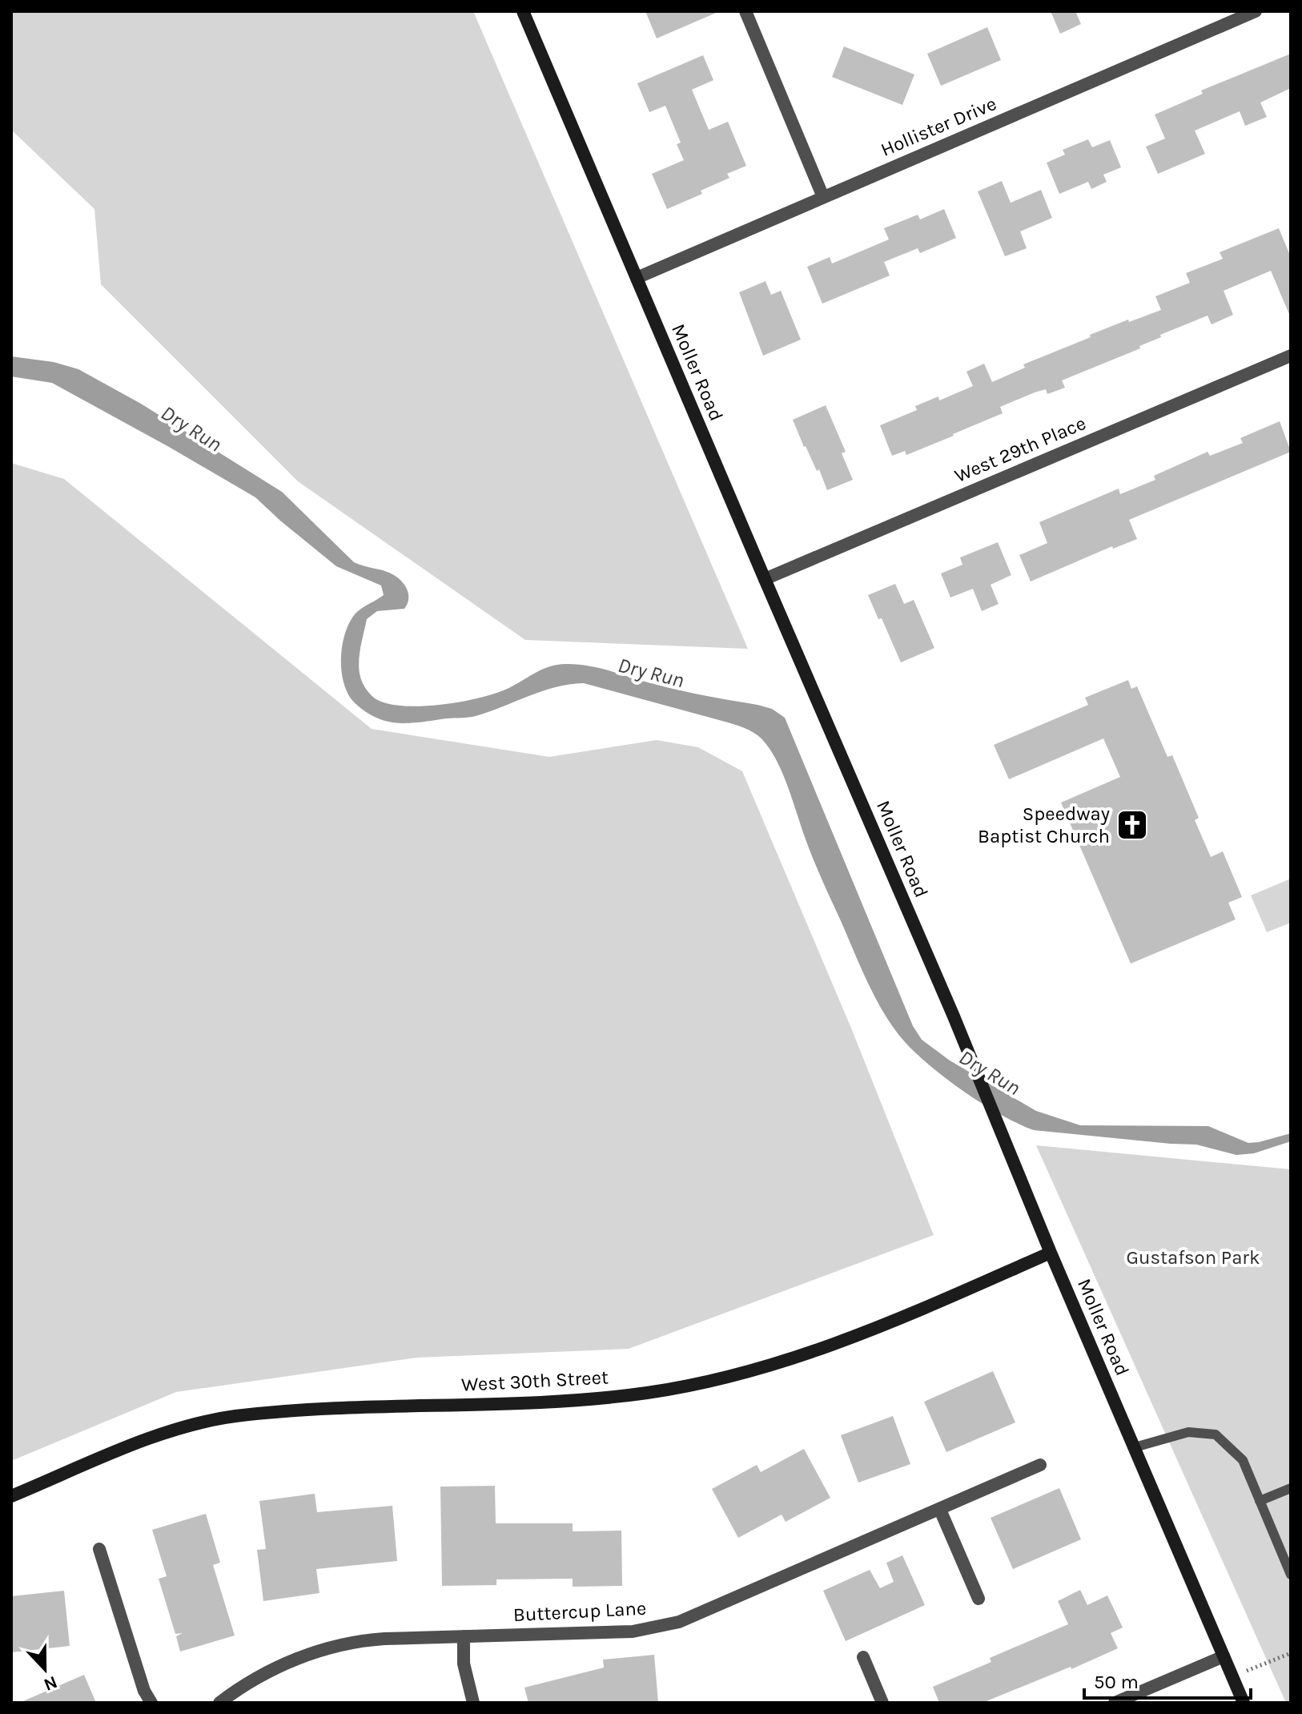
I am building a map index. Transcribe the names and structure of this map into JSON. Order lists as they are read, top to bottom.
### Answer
{
  "streets": {
    "street": [
      "Hollister Drive",
      "Moller Road",
      "West 29th Place",
      "West 30th Street",
      "Buttercup Lane"
    ]
  },
  "crossings": [
    ["Hollister Drive", "Moller Road"],
    ["Moller Road", "West 29th Place"],
    ["Moller Road", "West 30th Street"]
  ],
  "water": ["Dry Run"],
  "parks": ["Gustafson Park"],
  "places": {
    "church": ["Speedway Baptist Church"]
  },
  "scale_bar": "50 m",
  "north": "bottom"
}
